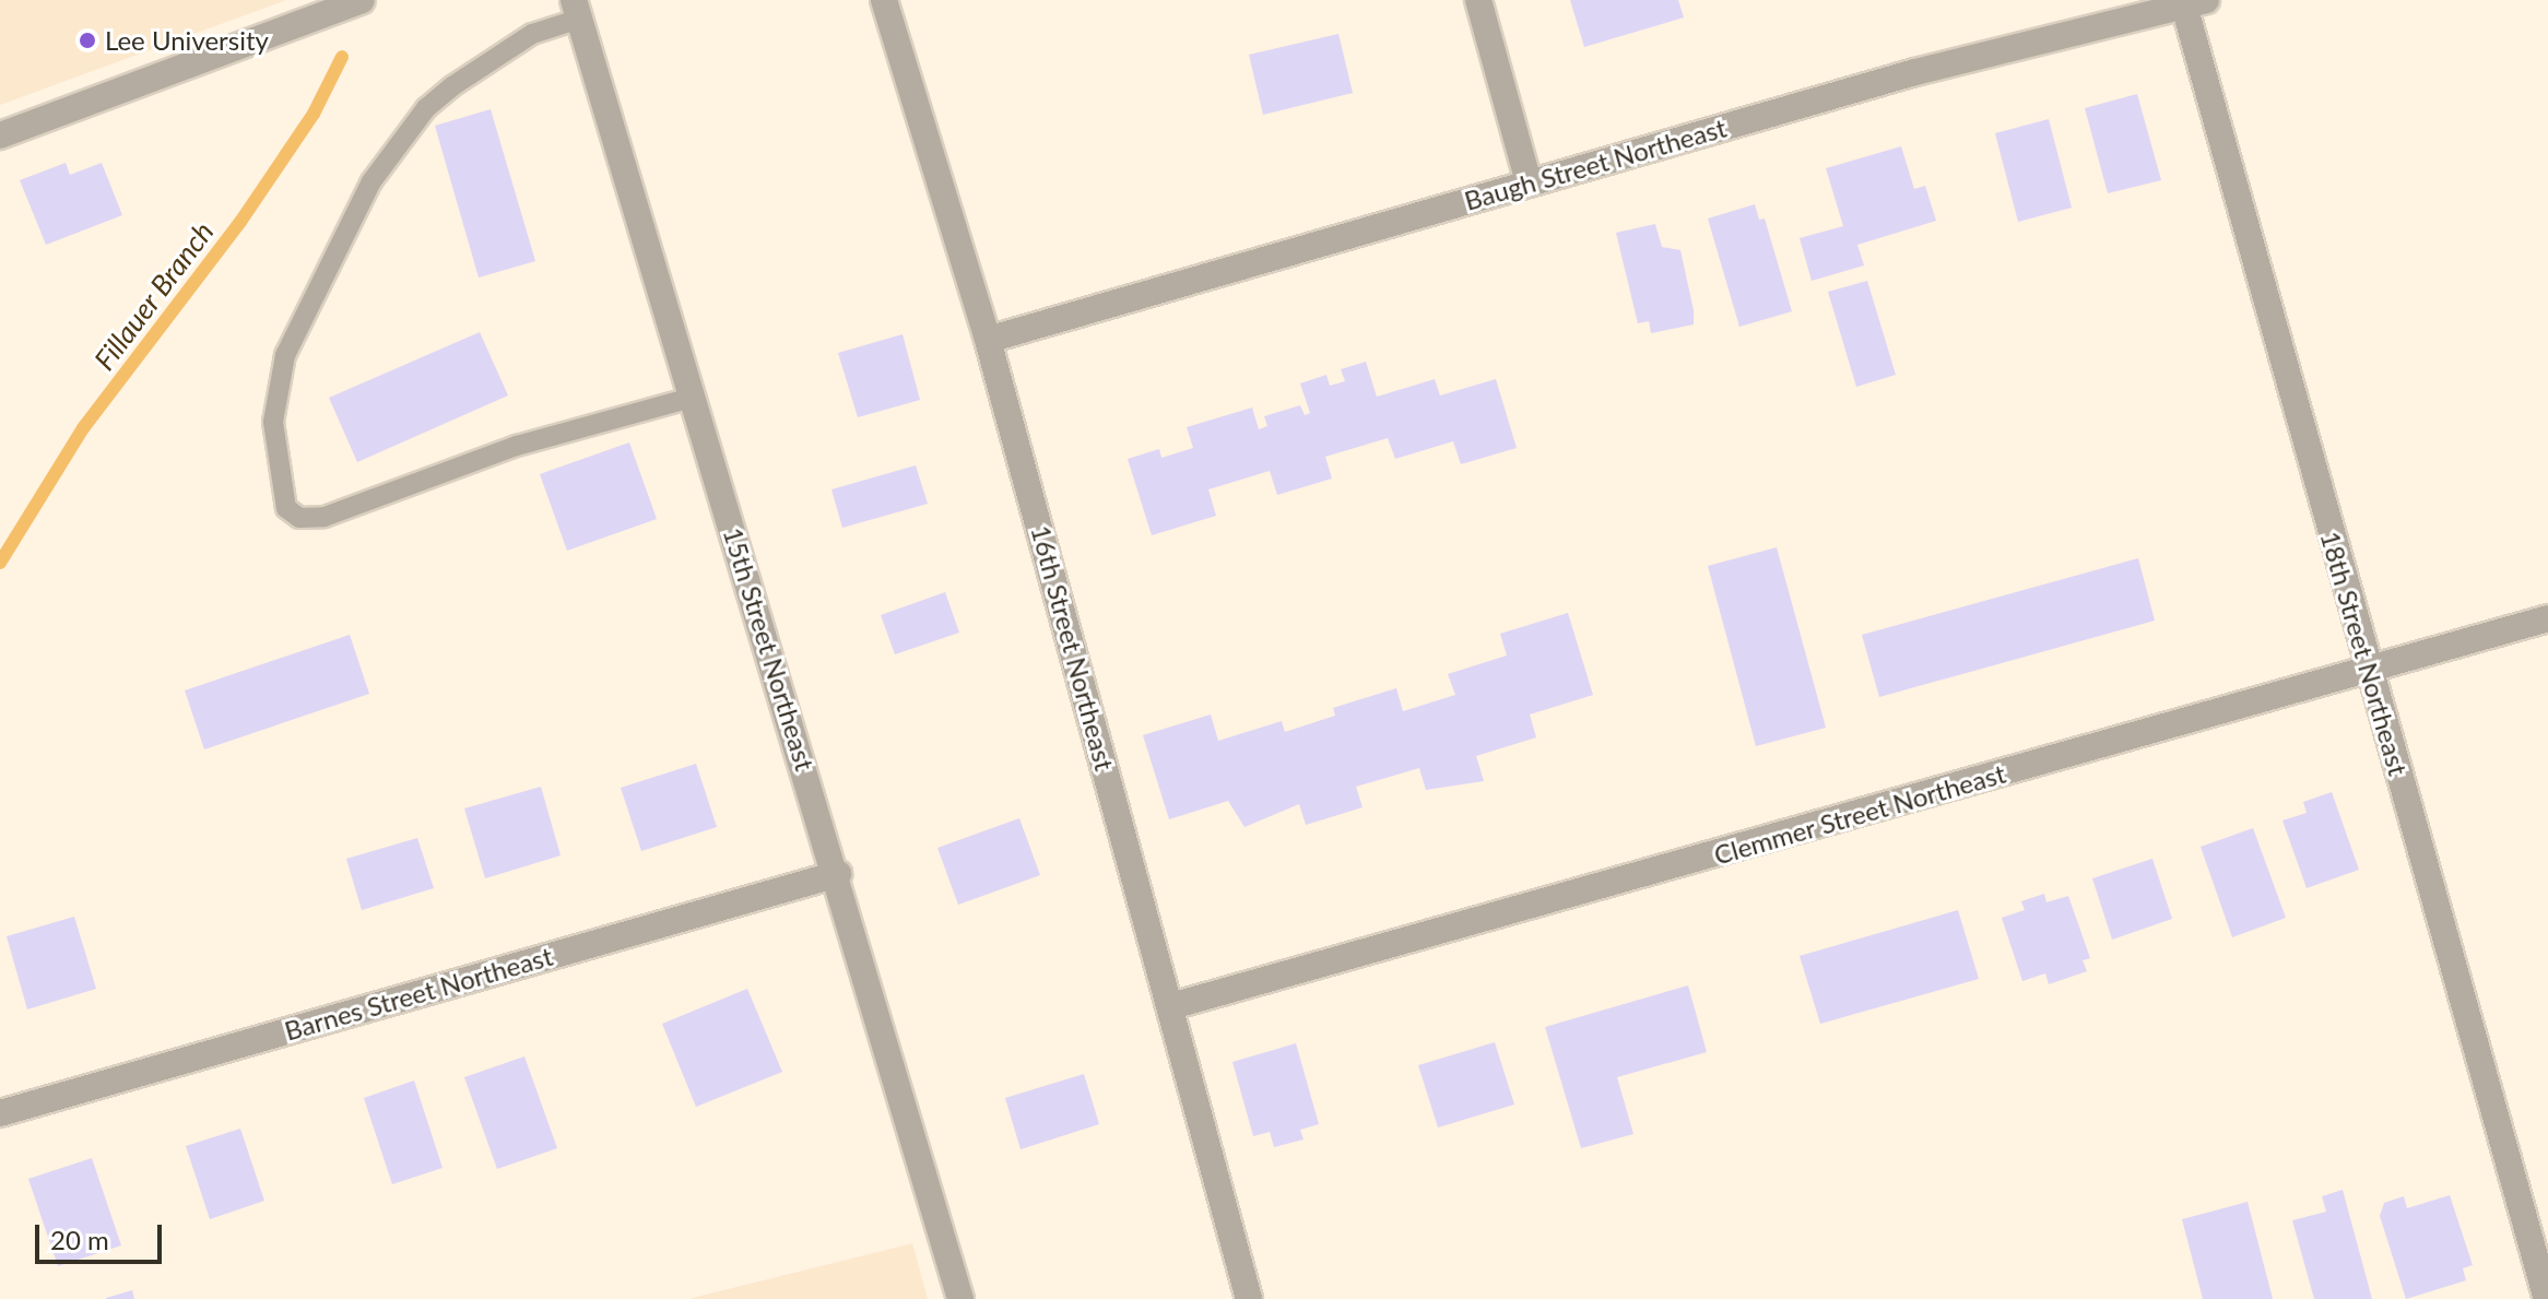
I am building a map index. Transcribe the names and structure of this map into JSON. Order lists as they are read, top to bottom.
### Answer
{
  "streets": {
    "street": [
      "Baugh Street Northeast",
      "16th Street Northeast",
      "15th Street Northeast",
      "18th Street Northeast",
      "Clemmer Street Northeast",
      "Barnes Street Northeast"
    ]
  },
  "crossings": [
    ["Baugh Street Northeast", "16th Street Northeast"],
    ["Baugh Street Northeast", "18th Street Northeast"],
    ["16th Street Northeast", "Clemmer Street Northeast"],
    ["15th Street Northeast", "Barnes Street Northeast"],
    ["18th Street Northeast", "Clemmer Street Northeast"]
  ],
  "water": ["Fillauer Branch"],
  "places": ["Lee University"],
  "scale_bar": "20 m"
}
